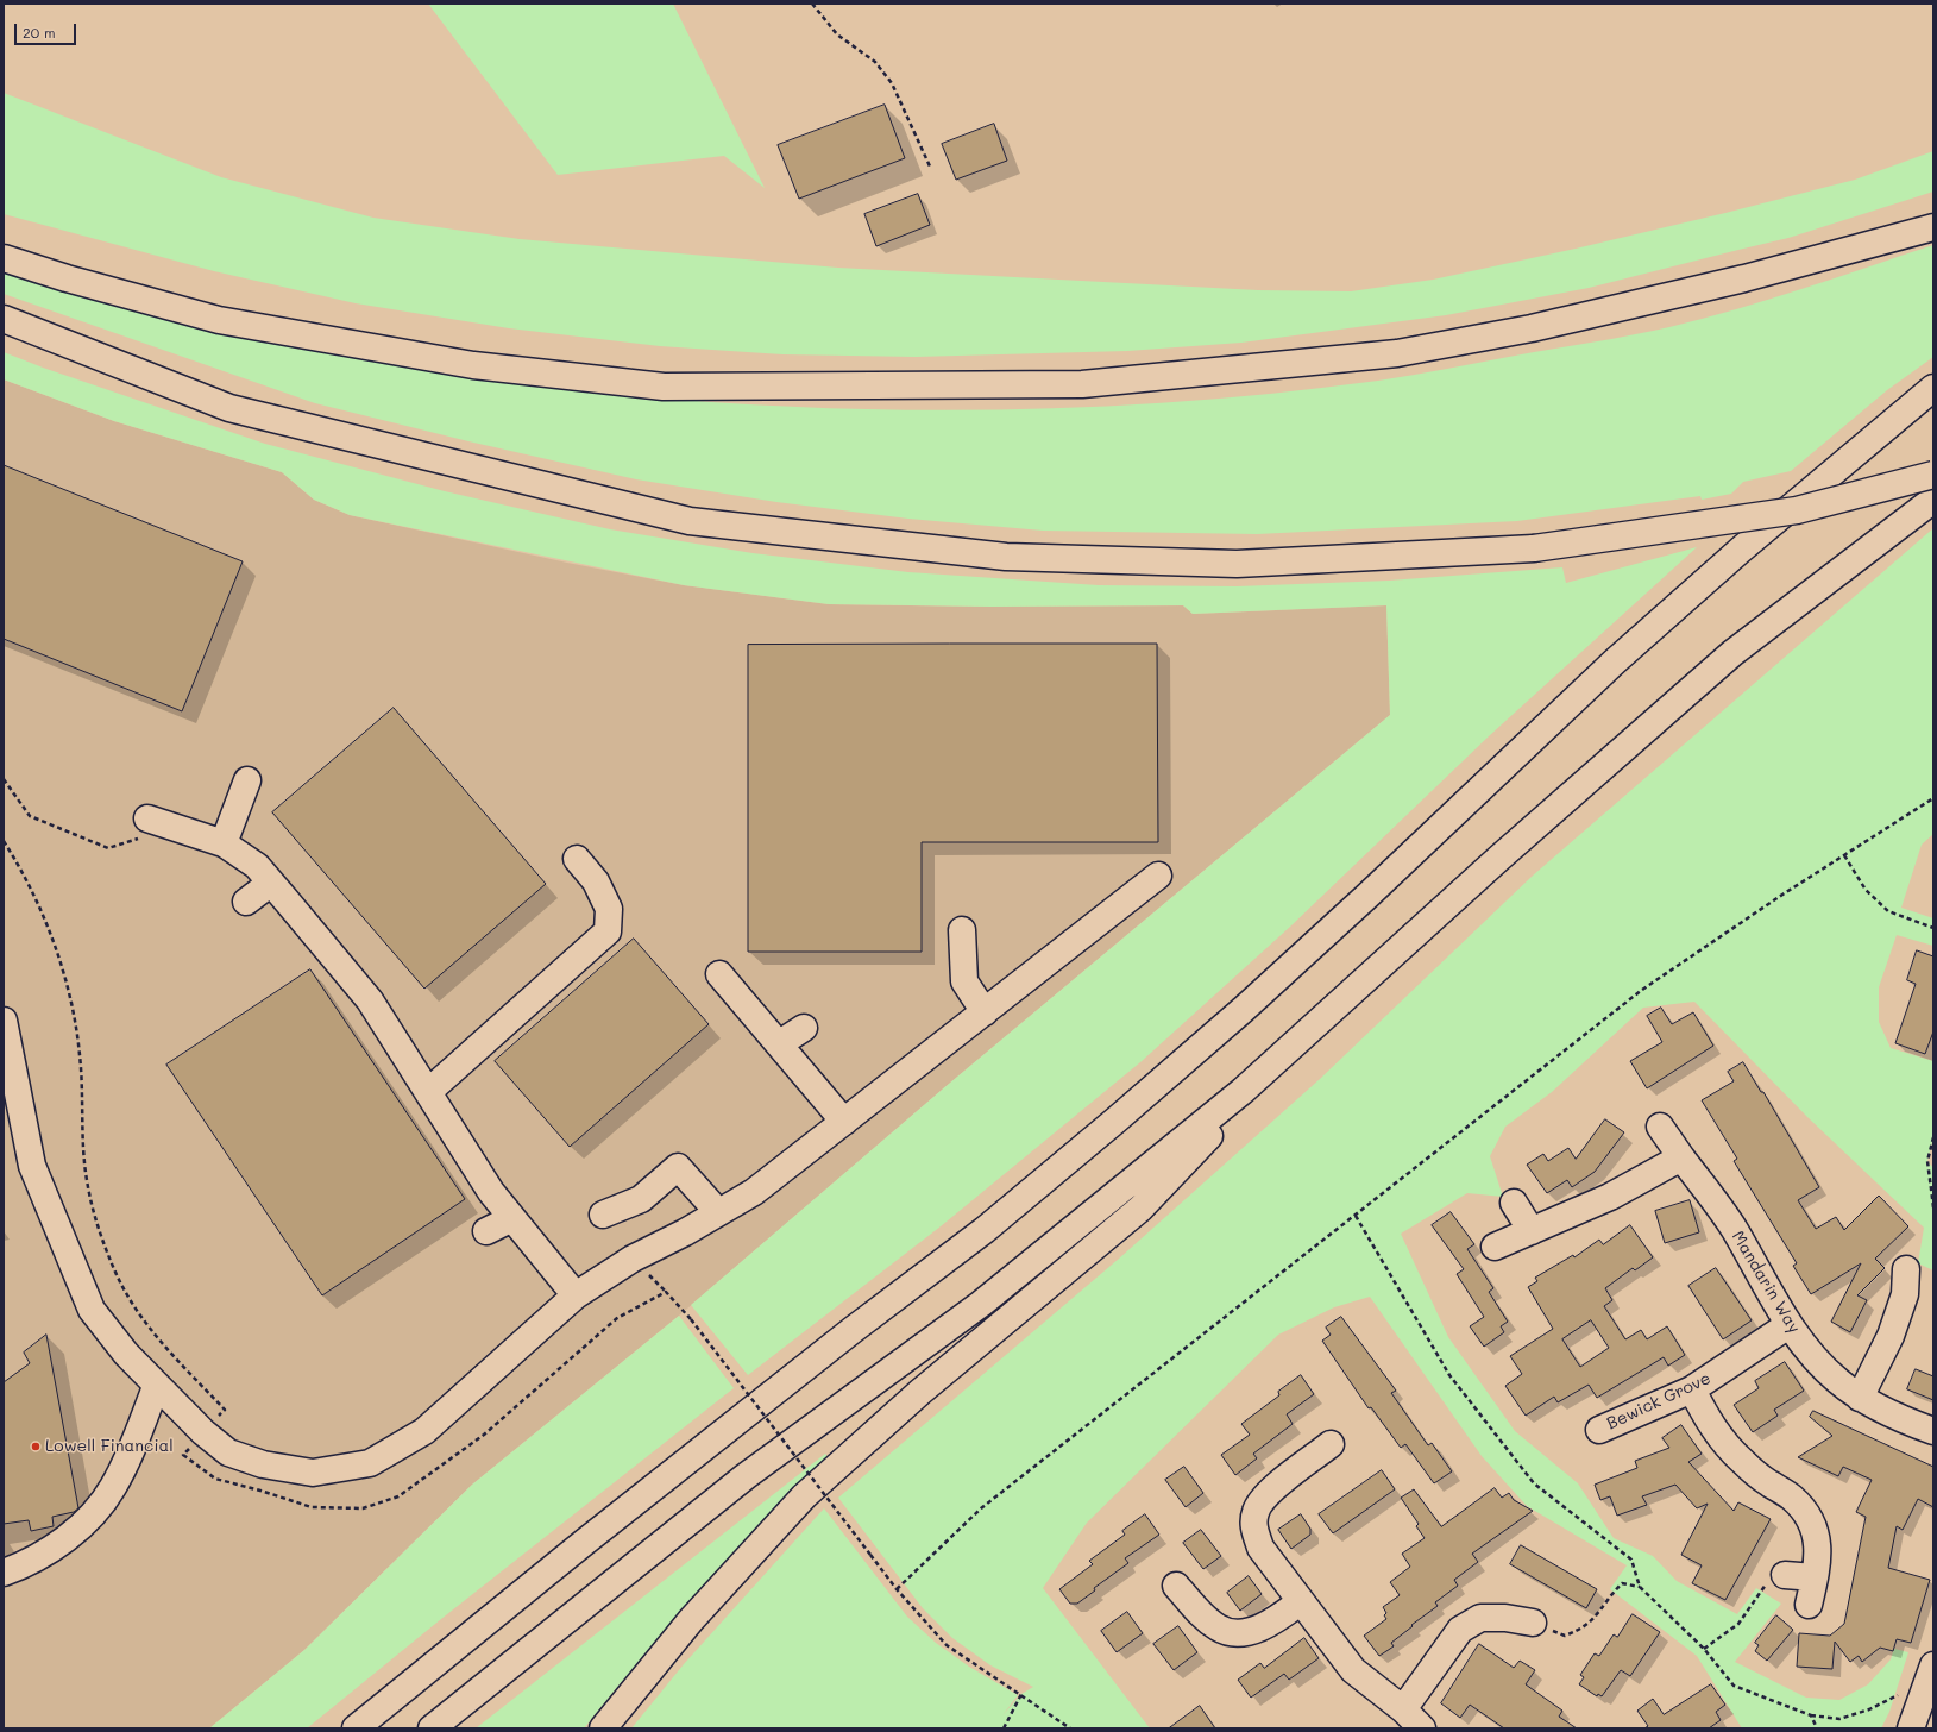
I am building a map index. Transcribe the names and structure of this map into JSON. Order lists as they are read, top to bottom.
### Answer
{
  "streets": {
    "main road": ["Mandarin Way", "Bewick Grove"]
  },
  "crossings": [
    ["Mandarin Way", "Bewick Grove"]
  ],
  "places": ["Lowell Financial"],
  "scale_bar": "20 m"
}
